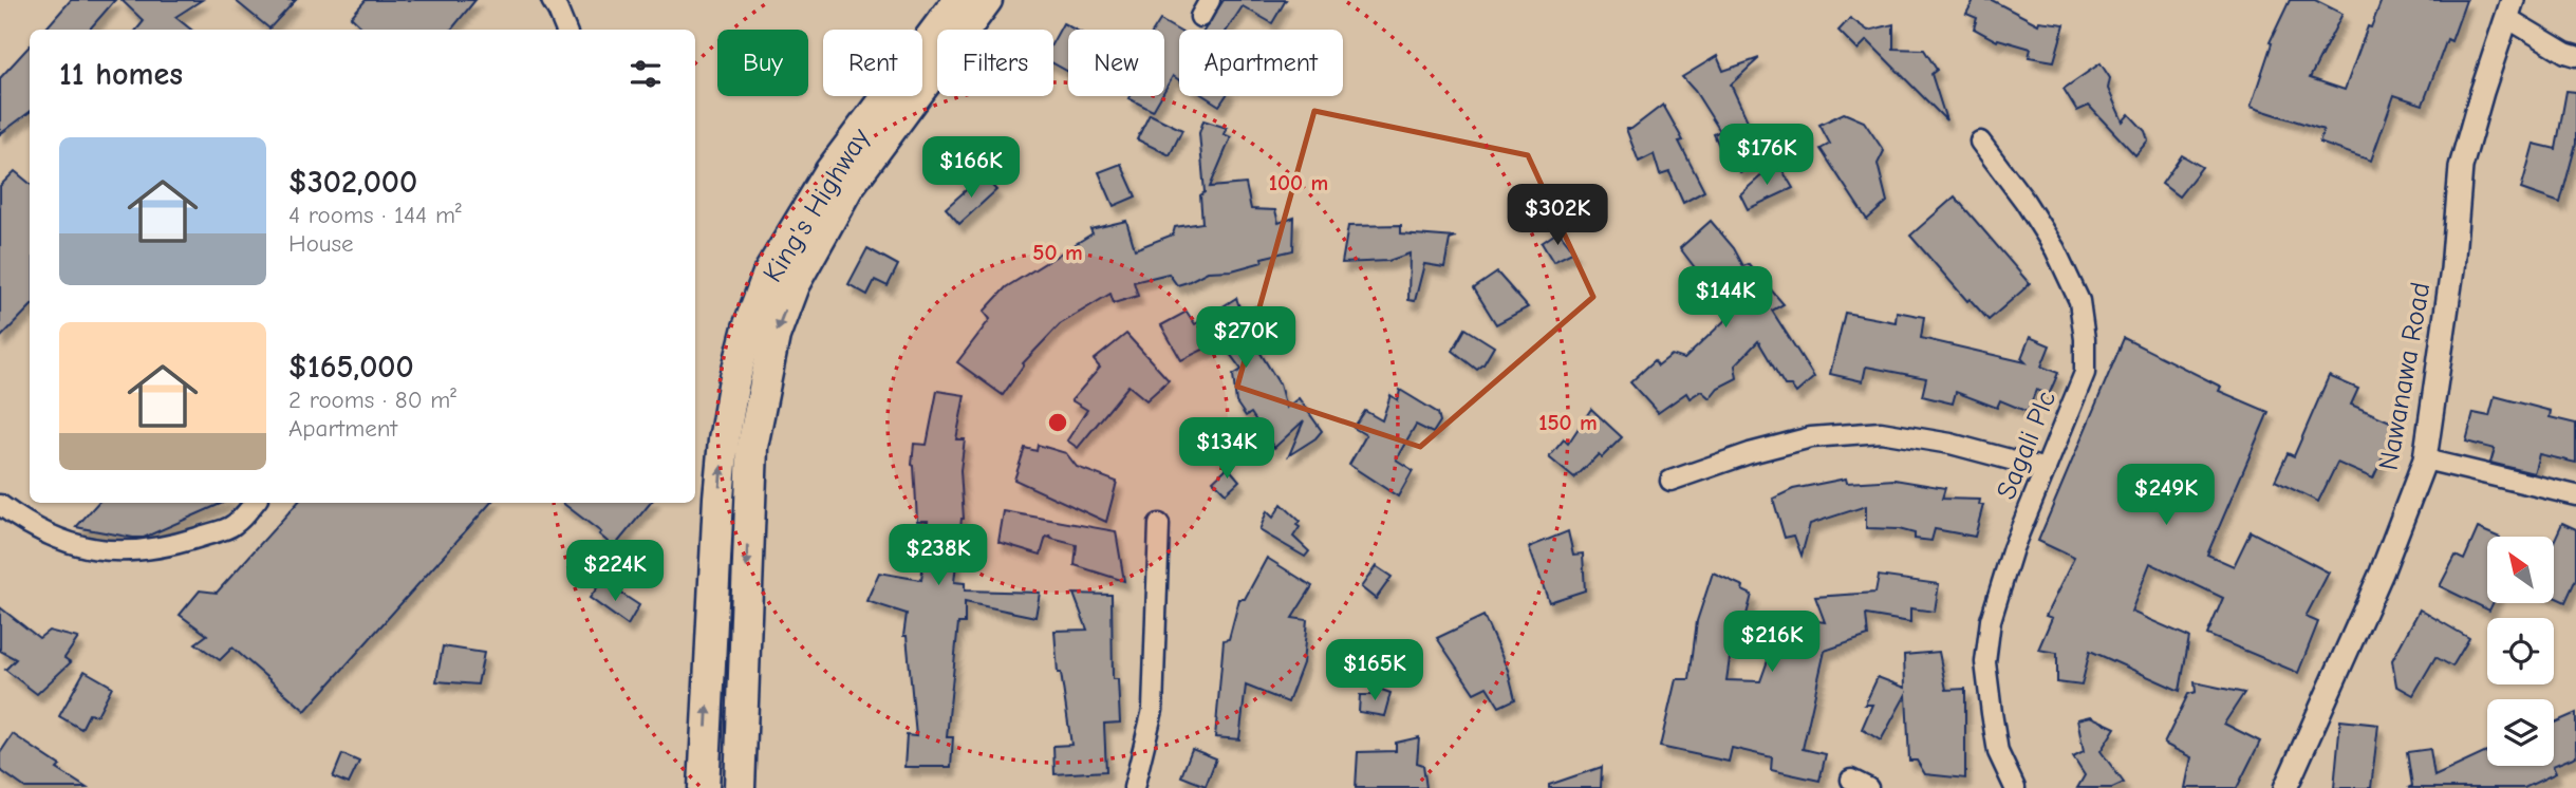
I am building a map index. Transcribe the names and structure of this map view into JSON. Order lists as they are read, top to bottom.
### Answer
{
  "streets": {
    "highway": ["King's Highway"],
    "street": ["Nawanawa Road", "Sagali Plc"]
  },
  "north": "top left",
  "page": {
    "chip": [
      "Buy",
      "Rent",
      "Filters",
      "New",
      "Apartment"
    ],
    "heading": "11 homes",
    "list": [
      {
        "name": "$302,000",
        "note": "4 rooms · 144 m² · House"
      },
      {
        "name": "$165,000",
        "note": "2 rooms · 80 m² · Apartment"
      }
    ],
    "price": [
      "$176K",
      "$166K",
      "$302K",
      "$144K",
      "$270K",
      "$134K",
      "$249K",
      "$238K",
      "$224K",
      "$216K",
      "$165K"
    ]
  },
  "rings": ["100 m", "50 m", "150 m"]
}
